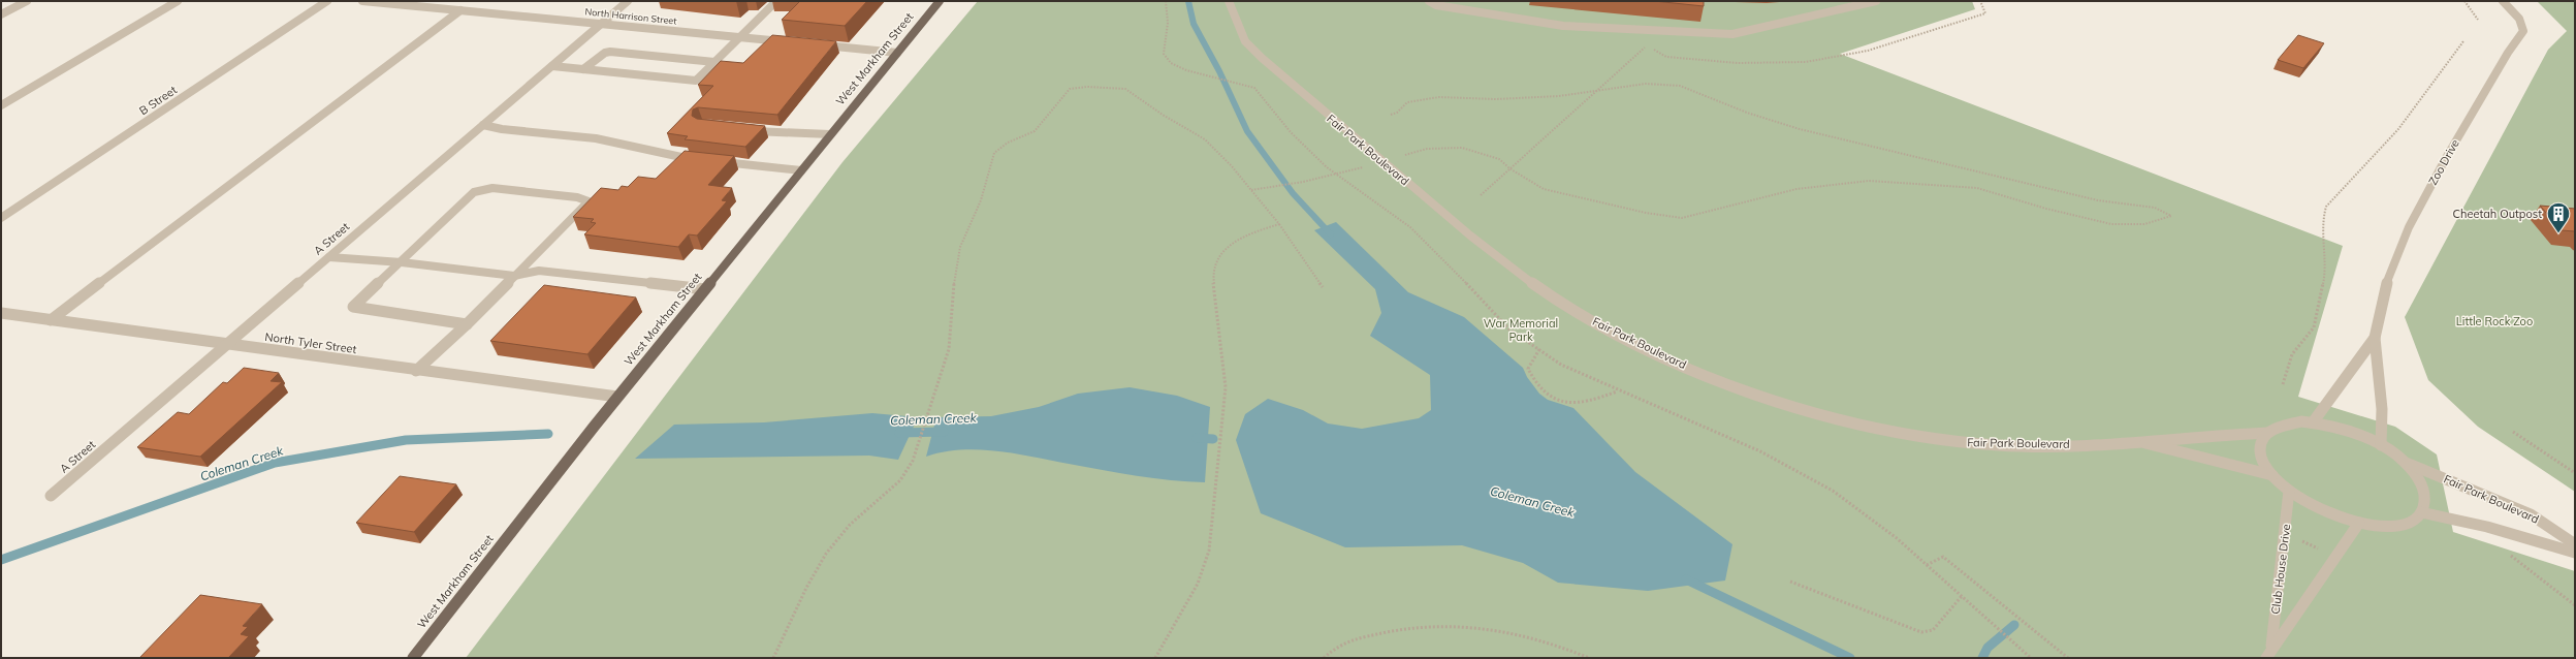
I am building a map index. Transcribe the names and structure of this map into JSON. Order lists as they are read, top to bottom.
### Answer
{
  "streets": {
    "main road": ["West Markham Street"],
    "street": [
      "North Harrison Street",
      "B Street",
      "Fair Park Boulevard",
      "Zoo Drive",
      "A Street",
      "North Tyler Street",
      "Club House Drive"
    ]
  },
  "crossings": [
    ["North Harrison Street", "A Street"],
    ["West Markham Street", "North Tyler Street"],
    ["Fair Park Boulevard", "Zoo Drive"],
    ["Fair Park Boulevard", "Club House Drive"],
    ["A Street", "North Tyler Street"]
  ],
  "water": ["Coleman Creek"],
  "parks": ["Little Rock Zoo", "War Memorial Park"],
  "places": {
    "building": ["Cheetah Outpost"]
  }
}
